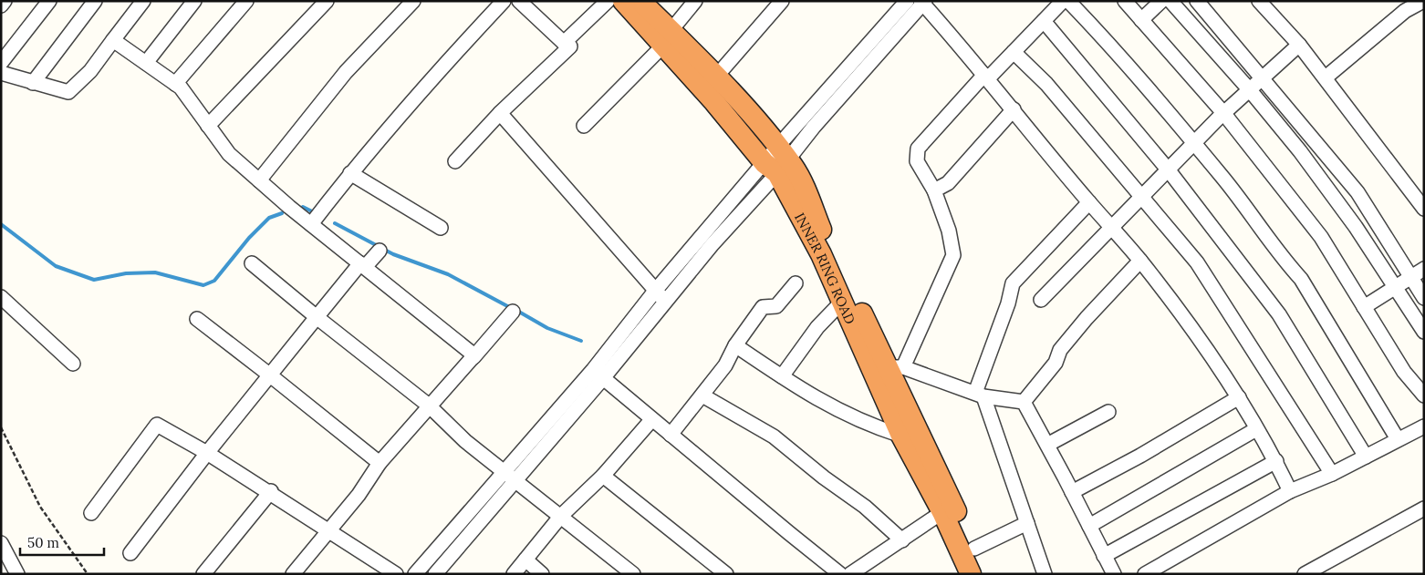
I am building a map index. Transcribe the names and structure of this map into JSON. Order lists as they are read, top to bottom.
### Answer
{
  "streets": {
    "highway": ["INNER RING ROAD"]
  },
  "scale_bar": "50 m"
}
